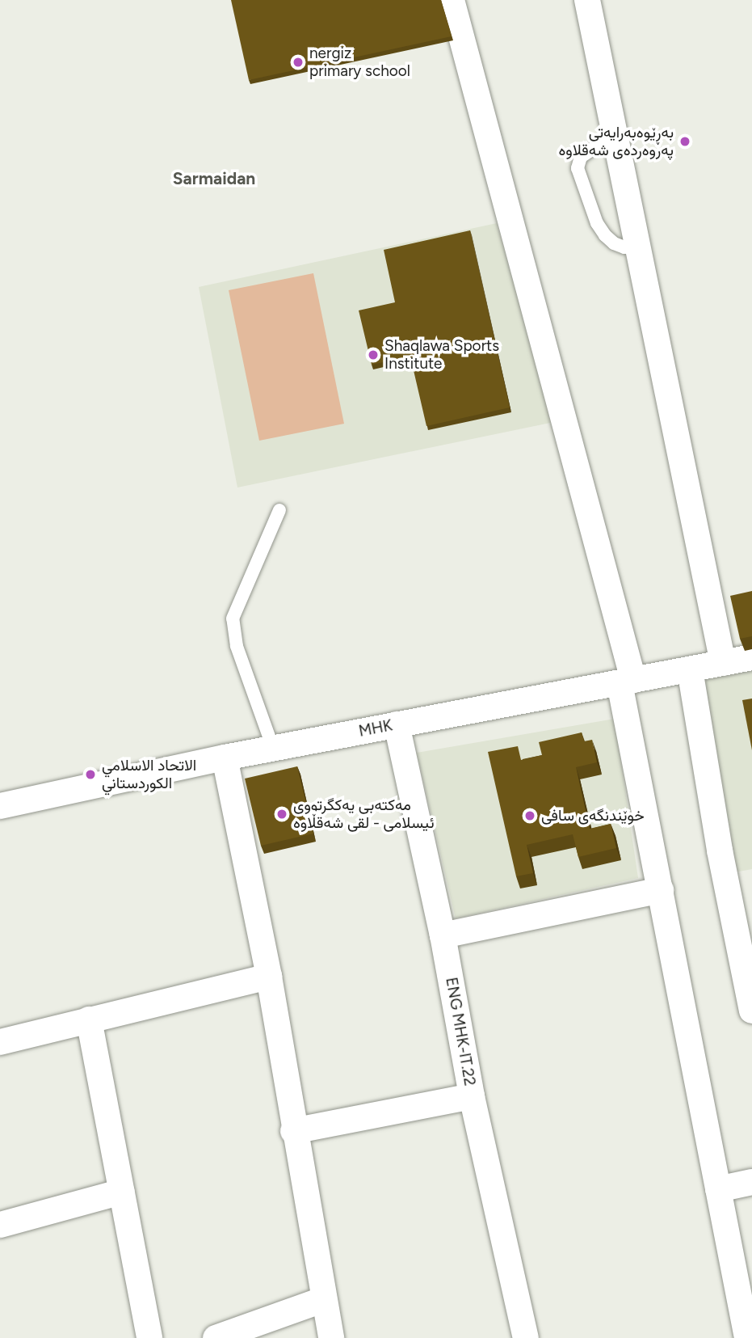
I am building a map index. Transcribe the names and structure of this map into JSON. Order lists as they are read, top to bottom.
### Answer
{
  "streets": {
    "street": ["MHK", "ENG MHK-IT.22"]
  },
  "crossings": [
    ["MHK", "ENG MHK-IT.22"]
  ],
  "districts": ["Sarmaidan"],
  "places": [
    "nergiz primary school",
    "بەڕێوەبەرایەتی پەروەردەی شەقلاوە",
    "Shaqlawa Sports Institute",
    "الاتحاد الاسلامي الكوردستاني",
    "مەکتەبی یەکگرتووی ئیسلامی - لقی شەقڵاوە",
    "خوێندنگەی سافی"
  ]
}
